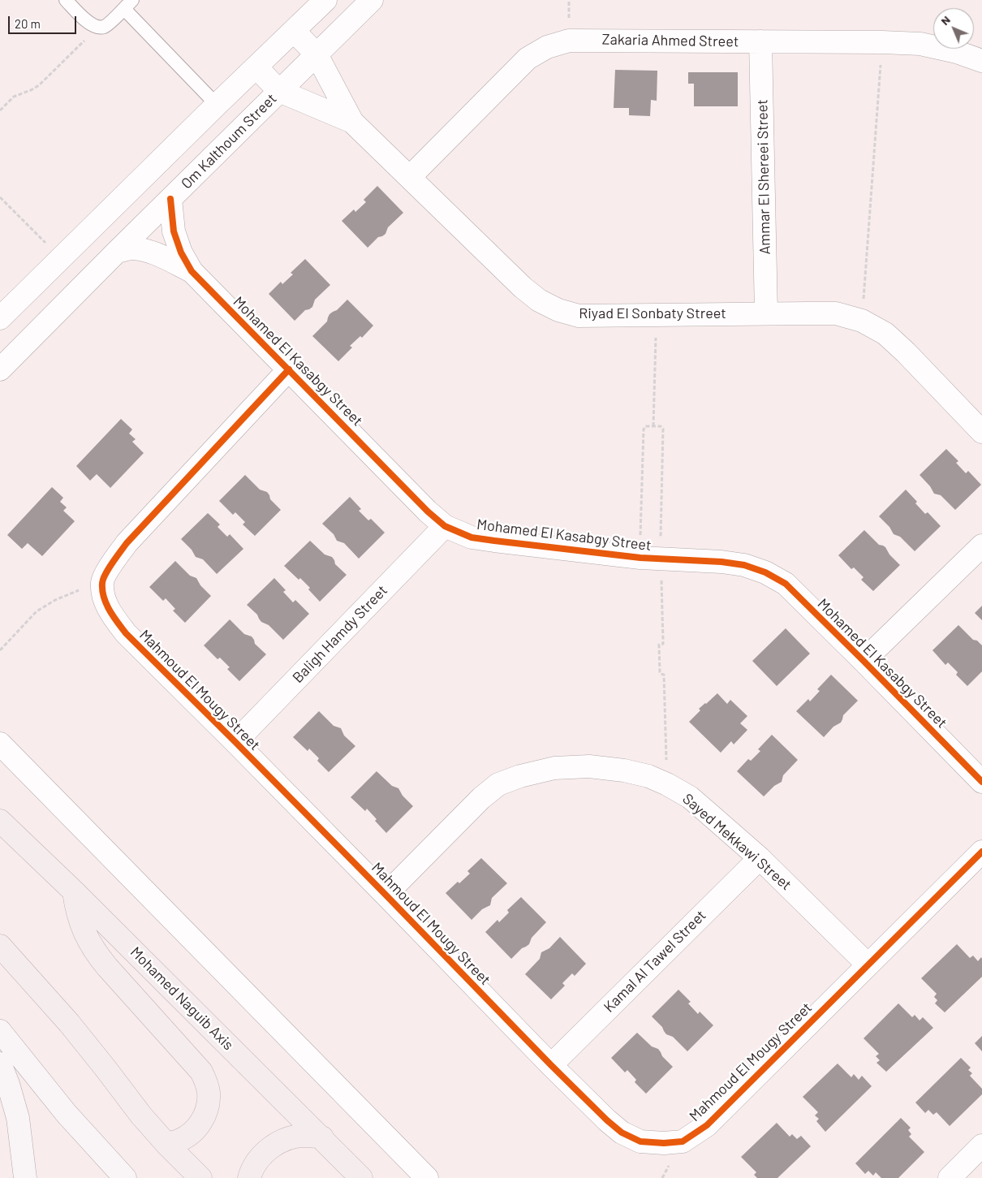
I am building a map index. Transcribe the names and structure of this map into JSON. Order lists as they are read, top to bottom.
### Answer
{
  "streets": {
    "main road": ["Mohamed Naguib Axis"],
    "street": [
      "Zakaria Ahmed Street",
      "Om Kalthoum Street",
      "Ammar El Shereei Street",
      "Riyad El Sonbaty Street",
      "Mohamed El Kasabgy Street",
      "Baligh Hamdy Street",
      "Mahmoud El Mougy Street",
      "Sayed Mekkawi Street",
      "Kamal Al Tawel Street"
    ]
  },
  "crossings": [
    ["Zakaria Ahmed Street", "Ammar El Shereei Street"],
    ["Zakaria Ahmed Street", "Riyad El Sonbaty Street"],
    ["Om Kalthoum Street", "Riyad El Sonbaty Street"],
    ["Om Kalthoum Street", "Mohamed El Kasabgy Street"],
    ["Ammar El Shereei Street", "Riyad El Sonbaty Street"],
    ["Mohamed El Kasabgy Street", "Baligh Hamdy Street"],
    ["Baligh Hamdy Street", "Mahmoud El Mougy Street"],
    ["Mahmoud El Mougy Street", "Sayed Mekkawi Street"],
    ["Mahmoud El Mougy Street", "Kamal Al Tawel Street"],
    ["Sayed Mekkawi Street", "Kamal Al Tawel Street"]
  ],
  "scale_bar": "20 m",
  "north": "top left"
}
